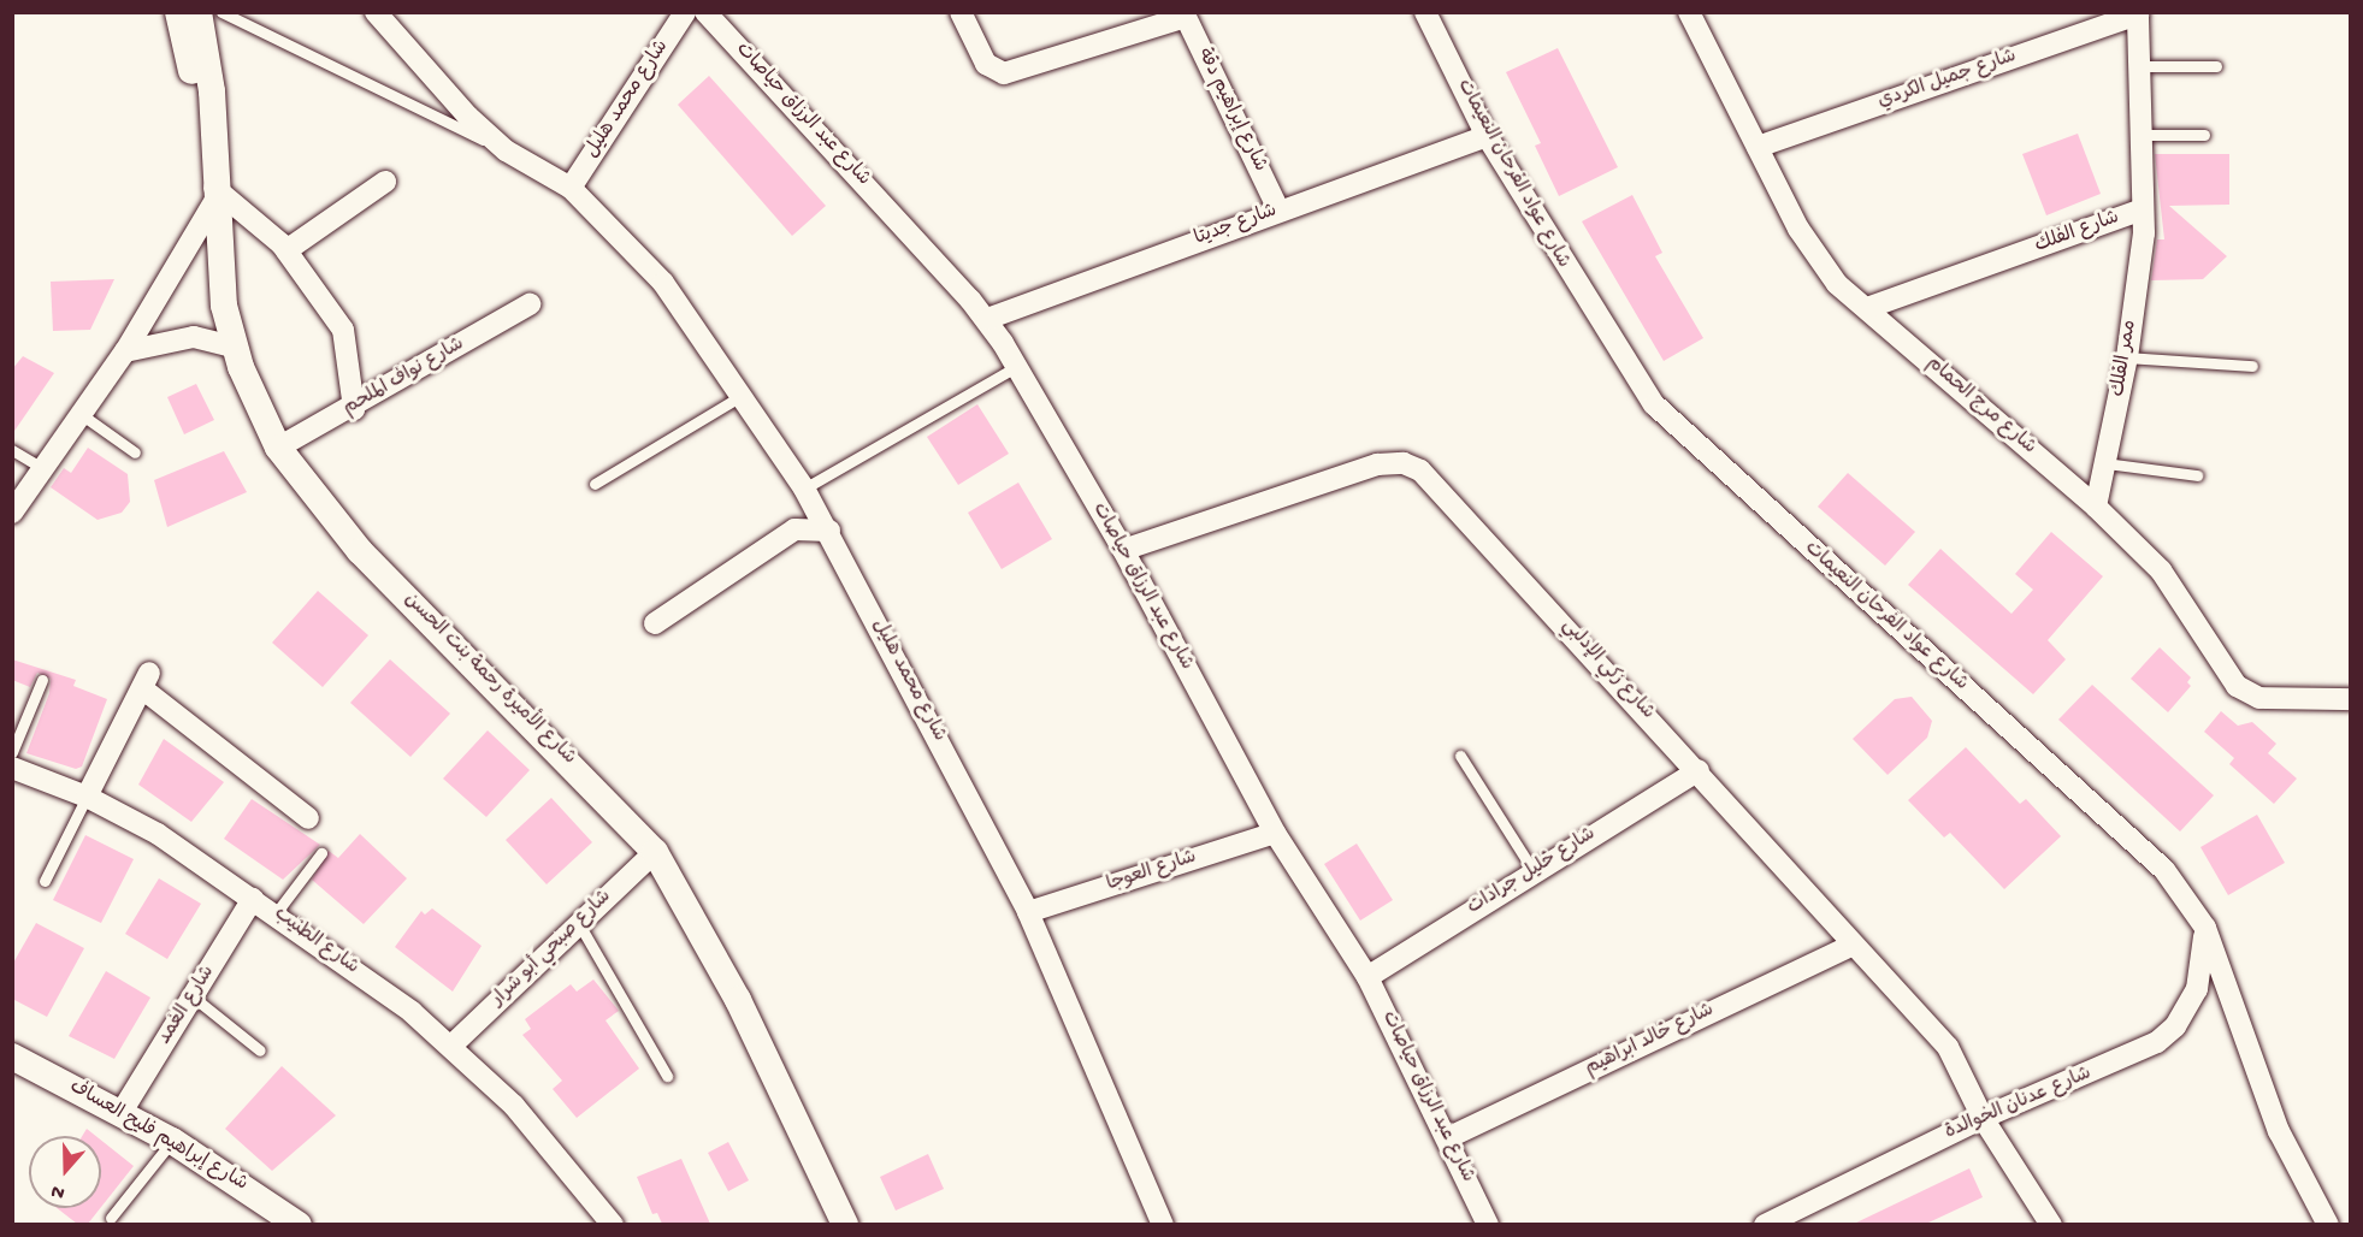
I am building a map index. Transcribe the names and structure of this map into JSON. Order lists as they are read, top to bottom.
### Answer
{
  "streets": {
    "street": [
      "شارع جميل الكردي",
      "شارع محمد هليل",
      "شارع إبراهيم دقة",
      "شارع عبد الرزاق حياصات",
      "شارع عواد الفرحان النعيمات",
      "شارع جديتا",
      "شارع الفلك",
      "ممر الفلك",
      "شارع نواف الملحم",
      "شارع مرج الحمام",
      "شارع زكي الإدلبي",
      "شارع الأميرة رحمة بنت الحسن",
      "شارع العوجا",
      "شارع خليل جرادات",
      "شارع الطنيب",
      "شارع صبحي أبو شرار",
      "شارع الغمد",
      "شارع خالد ابراهيم",
      "شارع عدنان الخوالدة",
      "شارع إبراهيم فليح العساف"
    ]
  },
  "crossings": [
    ["شارع جميل الكردي", "شارع الفلك"],
    ["شارع جميل الكردي", "شارع مرج الحمام"],
    ["شارع محمد هليل", "شارع العوجا"],
    ["شارع إبراهيم دقة", "شارع جديتا"],
    ["شارع عبد الرزاق حياصات", "شارع جديتا"],
    ["شارع عبد الرزاق حياصات", "شارع زكي الإدلبي"],
    ["شارع عبد الرزاق حياصات", "شارع العوجا"],
    ["شارع عبد الرزاق حياصات", "شارع خليل جرادات"],
    ["شارع عبد الرزاق حياصات", "شارع خالد ابراهيم"],
    ["شارع عواد الفرحان النعيمات", "شارع جديتا"],
    ["شارع عواد الفرحان النعيمات", "شارع عدنان الخوالدة"],
    ["شارع الفلك", "ممر الفلك"],
    ["شارع الفلك", "شارع مرج الحمام"],
    ["ممر الفلك", "شارع مرج الحمام"],
    ["شارع نواف الملحم", "شارع الأميرة رحمة بنت الحسن"],
    ["شارع زكي الإدلبي", "شارع خليل جرادات"],
    ["شارع زكي الإدلبي", "شارع خالد ابراهيم"],
    ["شارع زكي الإدلبي", "شارع عدنان الخوالدة"],
    ["شارع الأميرة رحمة بنت الحسن", "شارع صبحي أبو شرار"],
    ["شارع الطنيب", "شارع صبحي أبو شرار"],
    ["شارع الطنيب", "شارع الغمد"],
    ["شارع الغمد", "شارع إبراهيم فليح العساف"]
  ],
  "north": "bottom"
}
